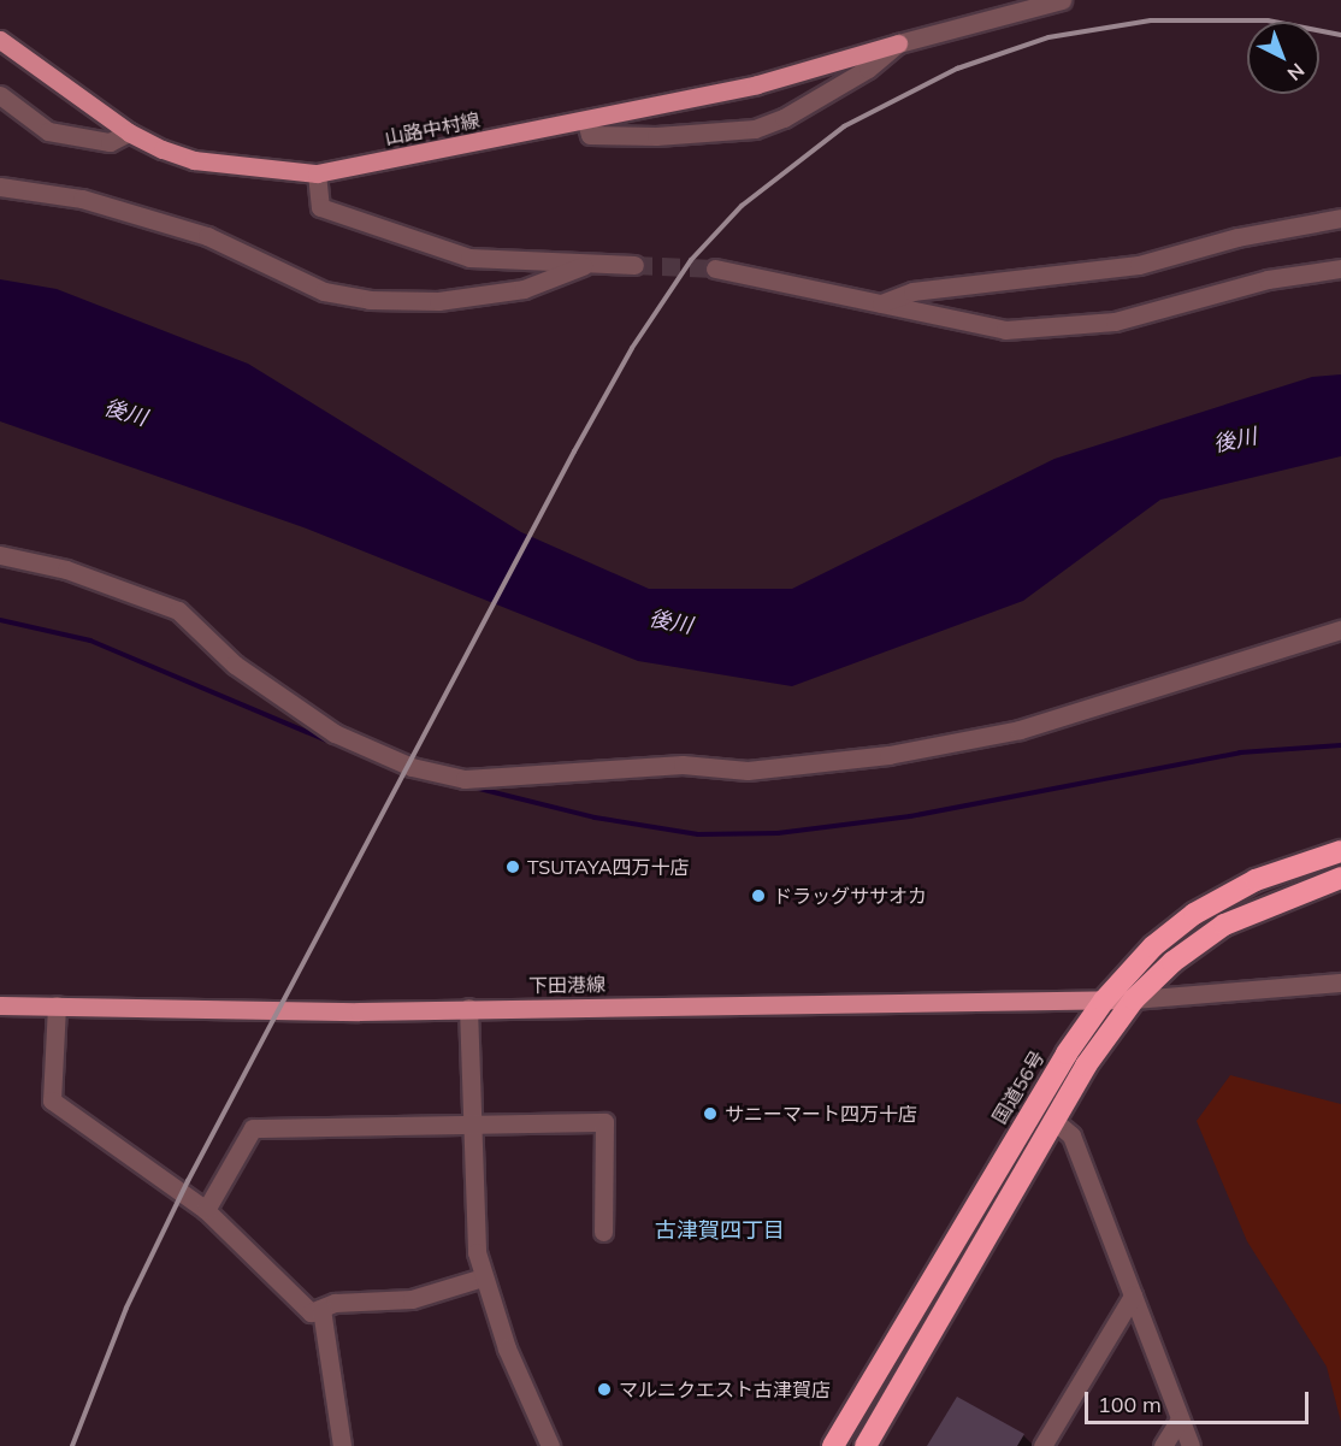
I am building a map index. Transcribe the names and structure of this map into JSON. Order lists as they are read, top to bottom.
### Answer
{
  "streets": {
    "highway": ["国道56号"],
    "main road": ["山路中村線", "下田港線"]
  },
  "crossings": [
    ["下田港線", "国道56号"]
  ],
  "districts": ["古津賀四丁目"],
  "water": ["後川"],
  "places": [
    "TSUTAYA四万十店",
    "ドラッグササオカ",
    "サニーマート四万十店",
    "マルニクエスト古津賀店"
  ],
  "scale_bar": "100 m",
  "north": "bottom right"
}
